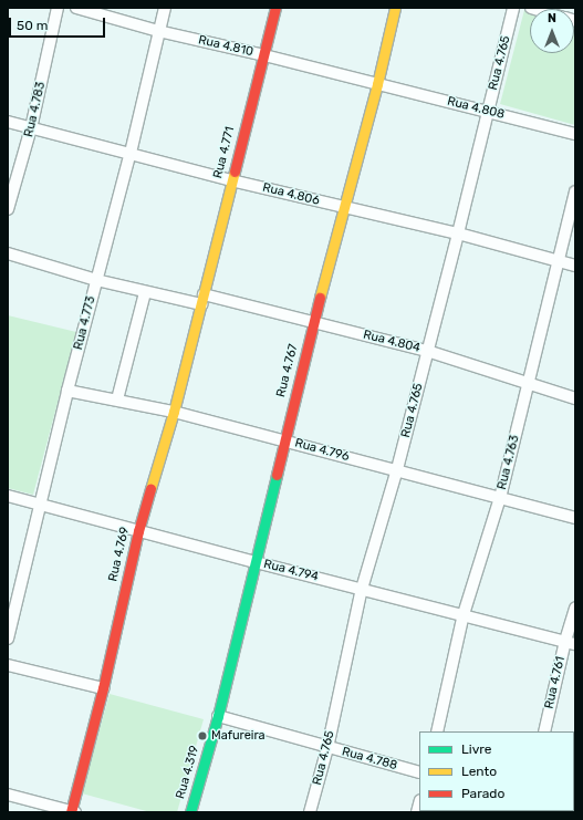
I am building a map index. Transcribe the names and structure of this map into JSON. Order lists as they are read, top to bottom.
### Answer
{
  "streets": {
    "street": [
      "Rua 4.810",
      "Rua 4.765",
      "Rua 4.808",
      "Rua 4.783",
      "Rua 4.771",
      "Rua 4.806",
      "Rua 4.773",
      "Rua 4.804",
      "Rua 4.767",
      "Rua 4.796",
      "Rua 4.763",
      "Rua 4.769",
      "Rua 4.794",
      "Rua 4.761",
      "Rua 4.788",
      "Rua 4.319"
    ]
  },
  "crossings": [
    ["Rua 4.810", "Rua 4.808"],
    ["Rua 4.810", "Rua 4.771"],
    ["Rua 4.810", "Rua 4.773"],
    ["Rua 4.810", "Rua 4.767"],
    ["Rua 4.765", "Rua 4.808"],
    ["Rua 4.765", "Rua 4.806"],
    ["Rua 4.765", "Rua 4.804"],
    ["Rua 4.765", "Rua 4.796"],
    ["Rua 4.765", "Rua 4.794"],
    ["Rua 4.765", "Rua 4.788"],
    ["Rua 4.808", "Rua 4.767"],
    ["Rua 4.783", "Rua 4.806"],
    ["Rua 4.771", "Rua 4.806"],
    ["Rua 4.771", "Rua 4.804"],
    ["Rua 4.771", "Rua 4.769"],
    ["Rua 4.806", "Rua 4.773"],
    ["Rua 4.806", "Rua 4.767"],
    ["Rua 4.806", "Rua 4.763"],
    ["Rua 4.773", "Rua 4.804"],
    ["Rua 4.773", "Rua 4.796"],
    ["Rua 4.773", "Rua 4.794"],
    ["Rua 4.804", "Rua 4.767"],
    ["Rua 4.804", "Rua 4.763"],
    ["Rua 4.804", "Rua 4.769"],
    ["Rua 4.767", "Rua 4.796"],
    ["Rua 4.767", "Rua 4.794"],
    ["Rua 4.767", "Rua 4.788"],
    ["Rua 4.767", "Rua 4.319"],
    ["Rua 4.796", "Rua 4.763"],
    ["Rua 4.796", "Rua 4.769"],
    ["Rua 4.763", "Rua 4.794"],
    ["Rua 4.769", "Rua 4.794"],
    ["Rua 4.794", "Rua 4.761"]
  ],
  "places": ["Mafureira"],
  "legend": ["Livre", "Lento", "Parado"],
  "scale_bar": "50 m",
  "north": "top"
}
